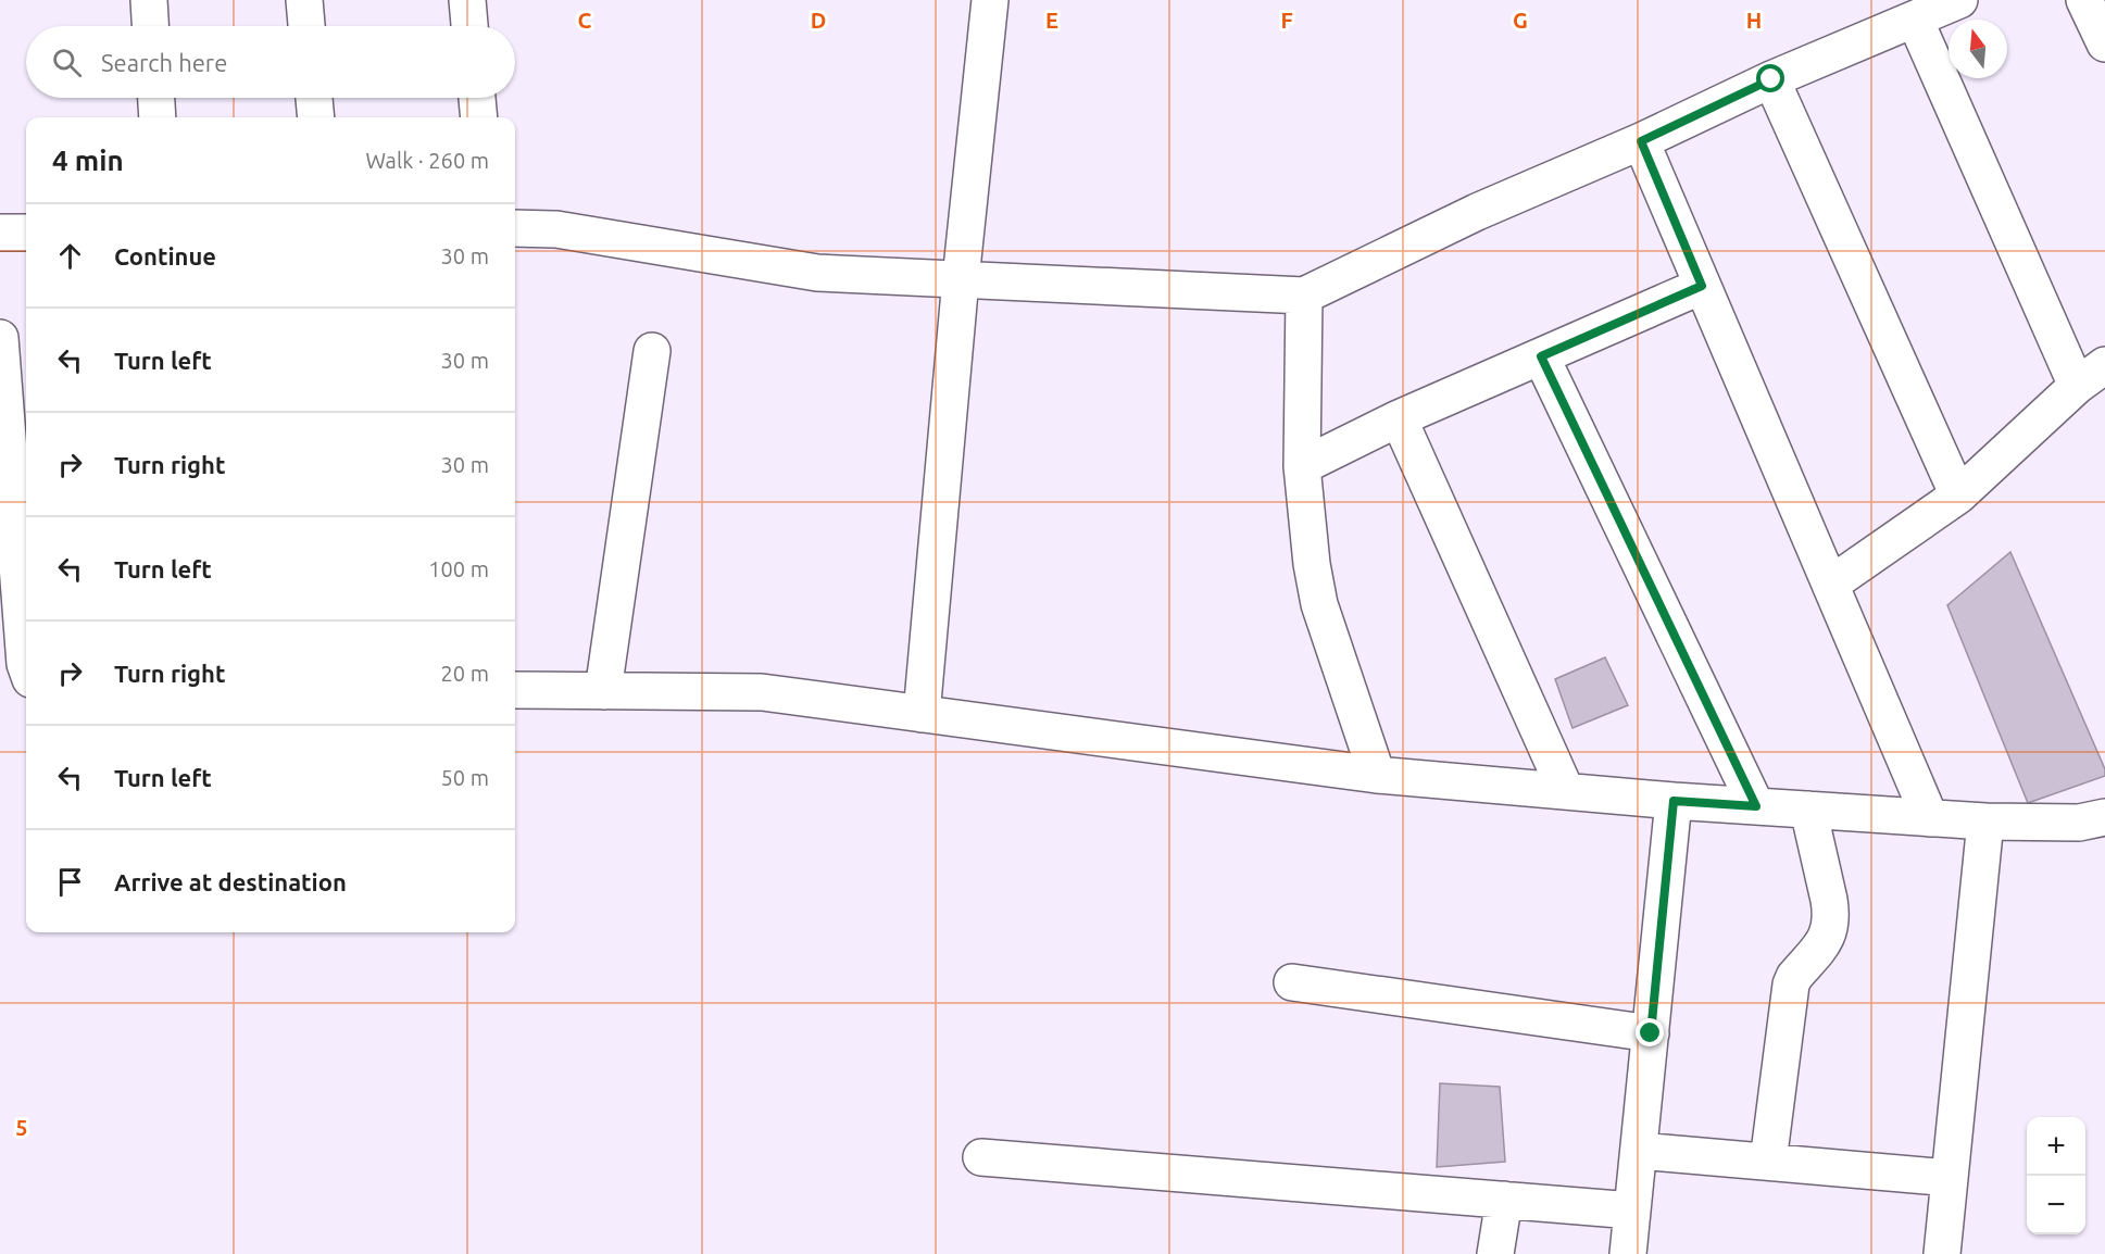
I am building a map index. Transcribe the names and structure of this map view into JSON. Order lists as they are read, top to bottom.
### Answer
{
  "north": "top",
  "page": {
    "search": "Search here",
    "heading": ["4 min", "Walk · 260 m"],
    "list": [
      ["Continue", "30 m"],
      ["Turn left", "30 m"],
      ["Turn right", "30 m"],
      ["Turn left", "100 m"],
      ["Turn right", "20 m"],
      ["Turn left", "50 m"],
      "Arrive at destination"
    ],
    "map_buttons": ["+", "−"]
  },
  "grid": {
    "columns": [
      "C",
      "D",
      "E",
      "F",
      "G",
      "H"
    ],
    "rows": ["5"]
  }
}
